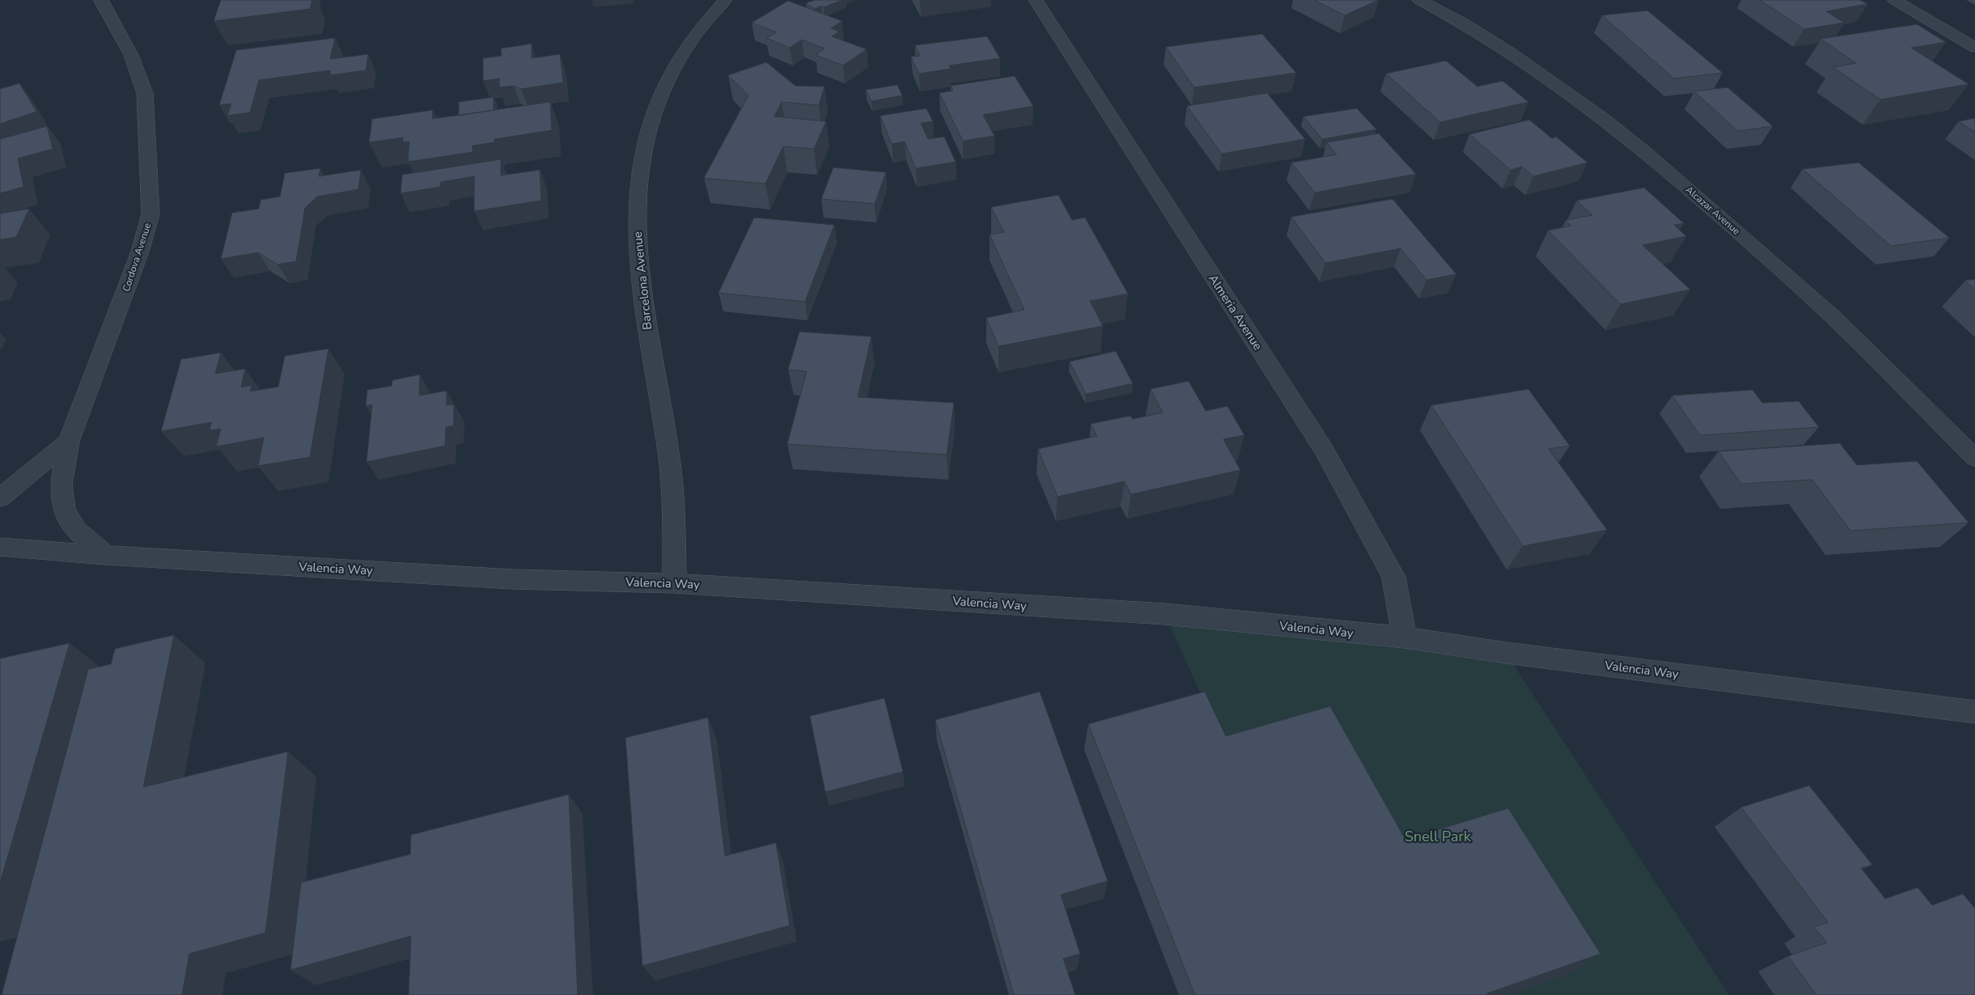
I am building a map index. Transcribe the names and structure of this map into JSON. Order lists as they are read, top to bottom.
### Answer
{
  "streets": {
    "street": [
      "Alcazar Avenue",
      "Cordova Avenue",
      "Barcelona Avenue",
      "Almeria Avenue",
      "Valencia Way"
    ]
  },
  "crossings": [
    ["Cordova Avenue", "Valencia Way"],
    ["Barcelona Avenue", "Valencia Way"],
    ["Almeria Avenue", "Valencia Way"]
  ],
  "parks": ["Snell Park"]
}
